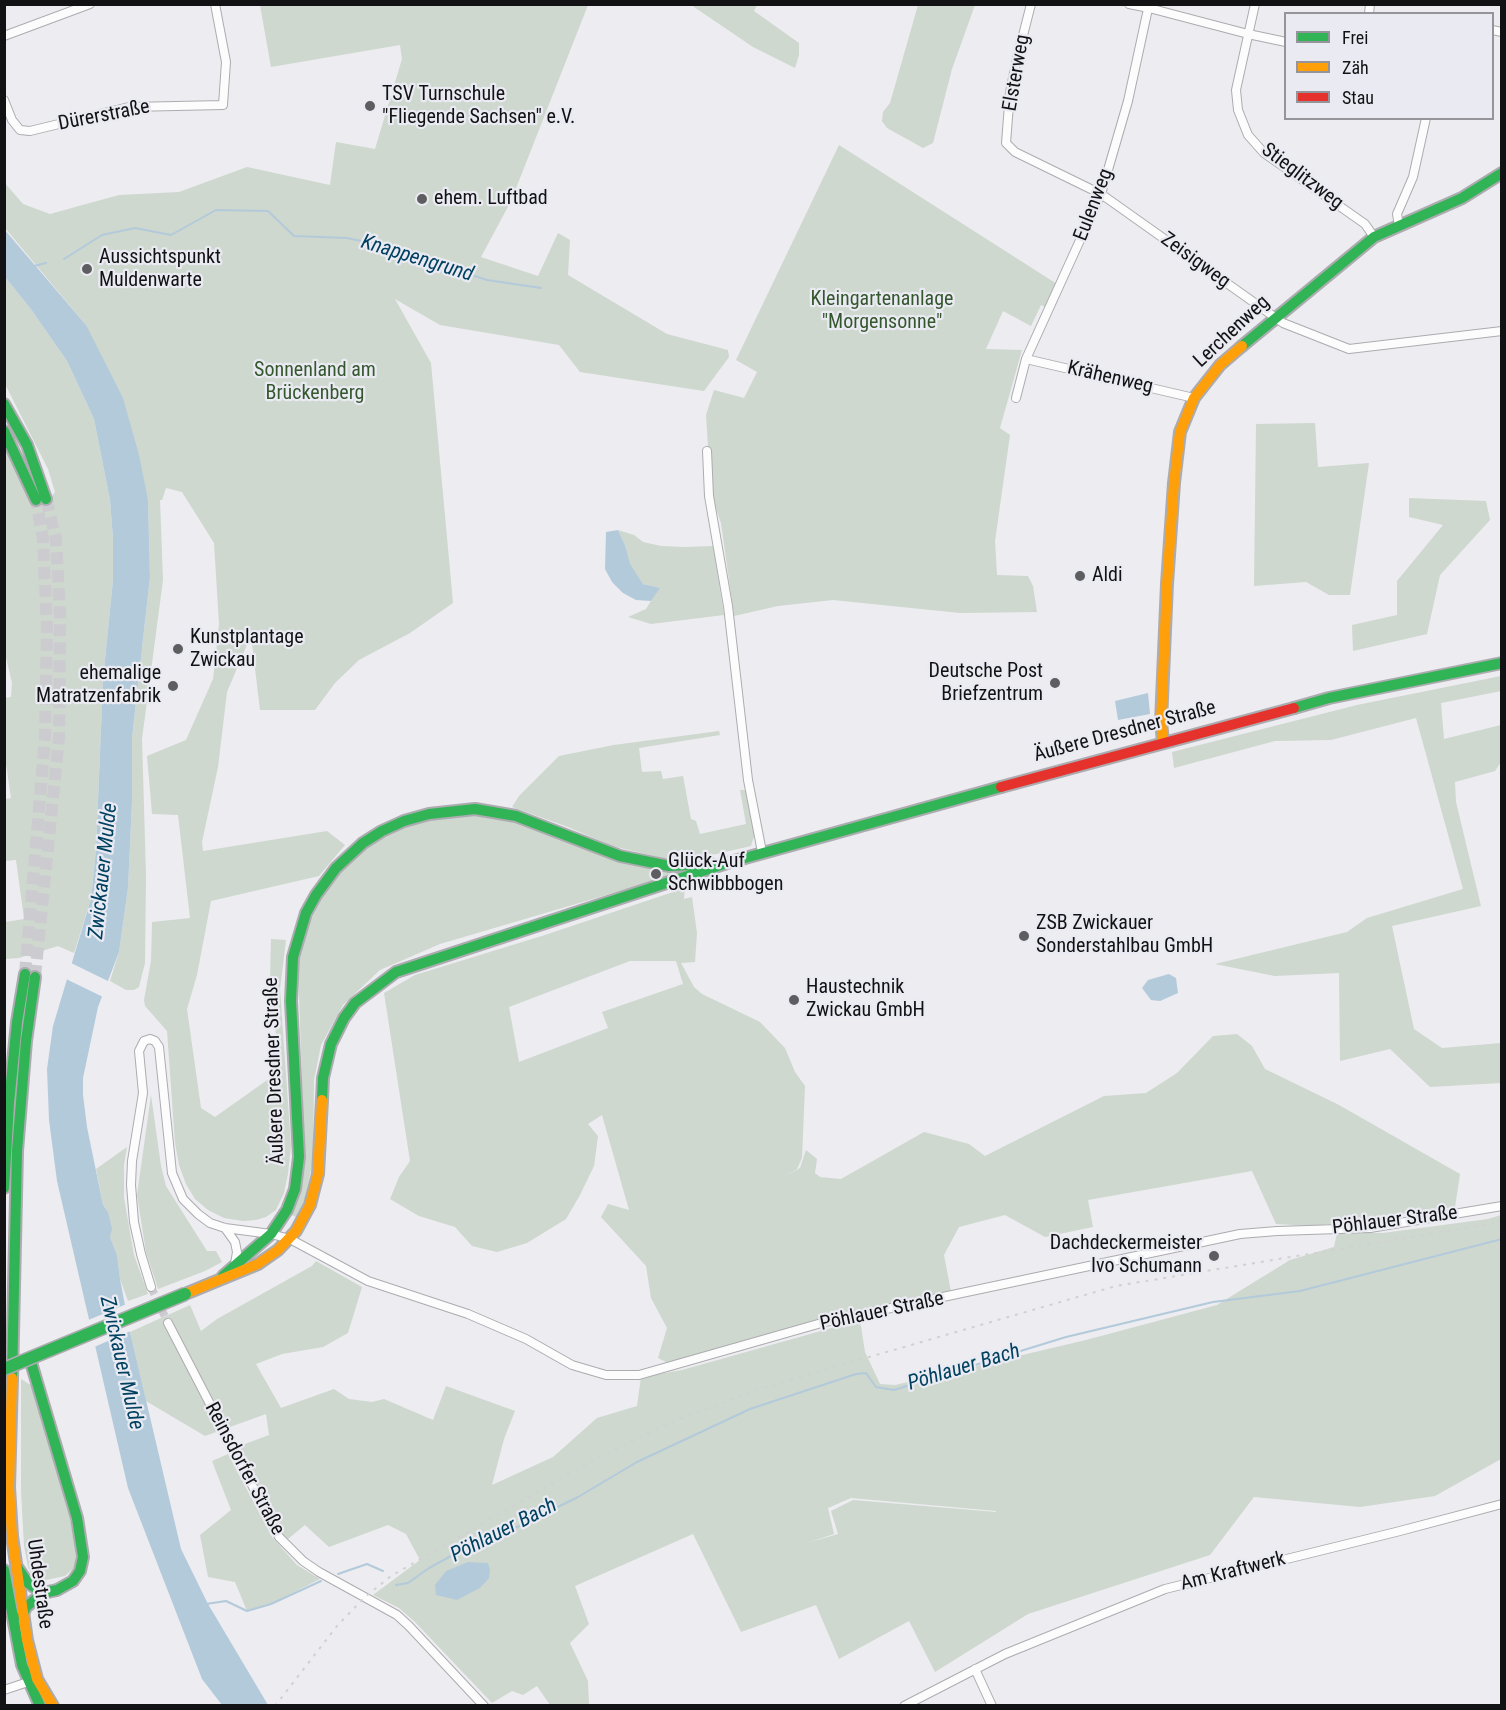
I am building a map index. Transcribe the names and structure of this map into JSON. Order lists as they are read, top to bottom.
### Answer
{
  "streets": {
    "main road": ["Lerchenweg", "Äußere Dresdner Straße", "Uhdestraße"],
    "street": [
      "Elsterweg",
      "Dürerstraße",
      "Stieglitzweg",
      "Eulenweg",
      "Zeisigweg",
      "Krähenweg",
      "Pöhlauer Straße",
      "Reinsdorfer Straße",
      "Am Kraftwerk"
    ]
  },
  "crossings": [
    ["Elsterweg", "Zeisigweg"],
    ["Stieglitzweg", "Lerchenweg"],
    ["Eulenweg", "Zeisigweg"],
    ["Eulenweg", "Krähenweg"],
    ["Zeisigweg", "Lerchenweg"],
    ["Lerchenweg", "Krähenweg"],
    ["Lerchenweg", "Äußere Dresdner Straße"],
    ["Äußere Dresdner Straße", "Pöhlauer Straße"]
  ],
  "water": ["Knappengrund", "Zwickauer Mulde", "Pöhlauer Bach"],
  "parks": ["Kleingartenanlage \"Morgensonne\"", "Sonnenland am Brückenberg"],
  "places": [
    "TSV Turnschule \"Fliegende Sachsen\" e.V.",
    "ehem. Luftbad",
    "Aussichtspunkt Muldenwarte",
    "Aldi",
    "Kunstplantage Zwickau",
    "Deutsche Post Briefzentrum",
    "ehemalige Matratzenfabrik",
    "Glück-Auf Schwibbbogen",
    "ZSB Zwickauer Sonderstahlbau GmbH",
    "Haustechnik Zwickau GmbH",
    "Dachdeckermeister Ivo Schumann"
  ],
  "legend": ["Frei", "Zäh", "Stau"]
}
